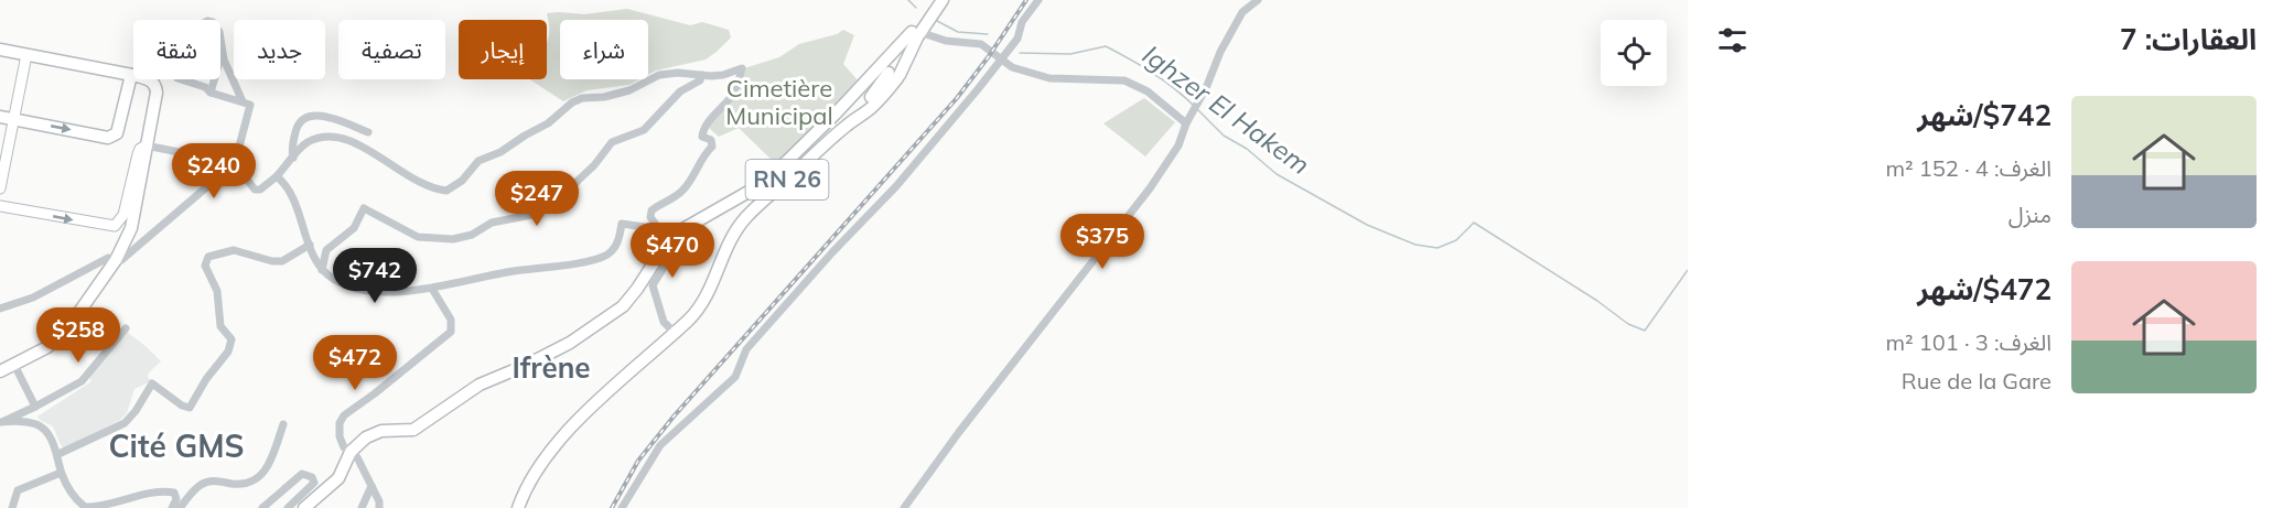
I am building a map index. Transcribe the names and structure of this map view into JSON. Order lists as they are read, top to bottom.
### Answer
{
  "streets": {
    "main road": ["RN 26"]
  },
  "districts": ["Ifrène", "Cité GMS"],
  "water": ["Ighzer El Hakem"],
  "parks": ["Cimetière Municipal"],
  "page": {
    "heading": "العقارات: 7",
    "chip": [
      "شراء",
      "إيجار",
      "تصفية",
      "جديد",
      "شقة"
    ],
    "list": [
      {
        "name": "$742/شهر",
        "note": "الغرف: 4 · 152 m² · منزل"
      },
      {
        "name": "$472/شهر",
        "note": "الغرف: 3 · 101 m² · Rue de la Gare"
      }
    ],
    "price": [
      "$240",
      "$247",
      "$375",
      "$470",
      "$742",
      "$258",
      "$472"
    ]
  }
}
